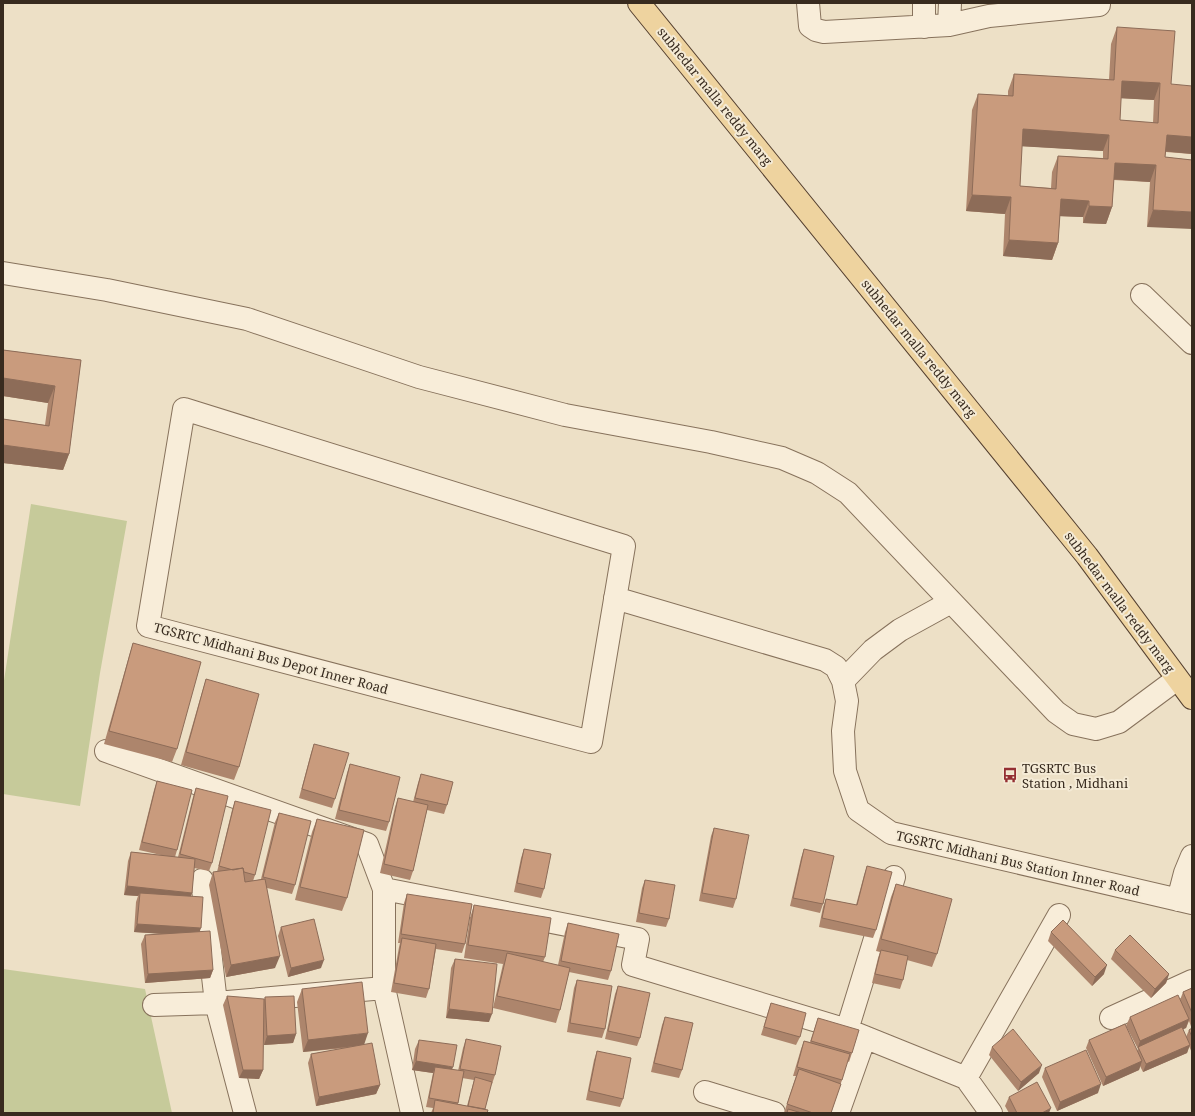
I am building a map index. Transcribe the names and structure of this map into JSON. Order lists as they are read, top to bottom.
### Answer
{
  "streets": {
    "main road": ["subhedar malla reddy marg"],
    "street": ["TGSRTC Midhani Bus Depot Inner Road", "TGSRTC Midhani Bus Station Inner Road"]
  },
  "places": {
    "bus stop": ["TGSRTC Bus Station , Midhani"]
  }
}
